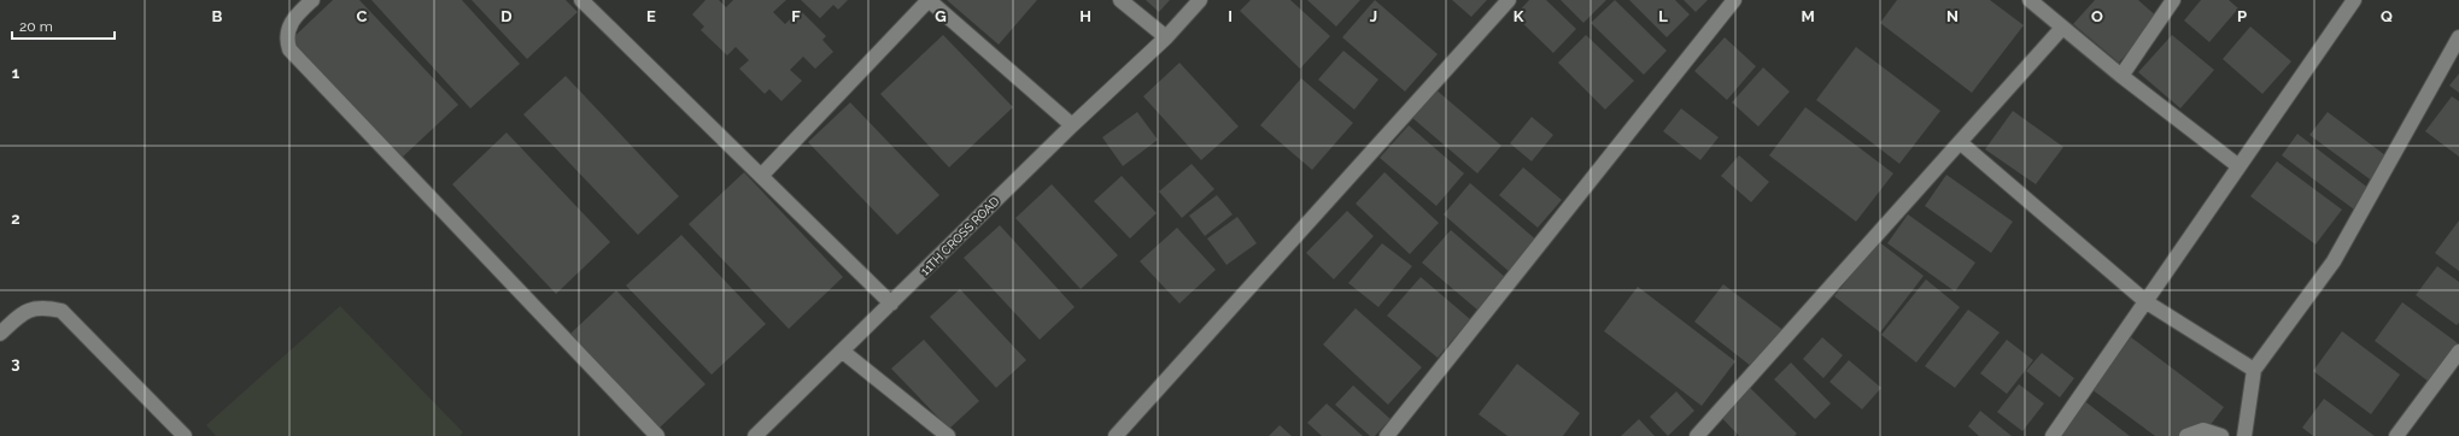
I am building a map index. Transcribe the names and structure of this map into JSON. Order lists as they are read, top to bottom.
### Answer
{
  "streets": {
    "street": ["11TH CROSS ROAD"]
  },
  "scale_bar": "20 m",
  "grid": {
    "columns": [
      "B",
      "C",
      "D",
      "E",
      "F",
      "G",
      "H",
      "I",
      "J",
      "K",
      "L",
      "M",
      "N",
      "O",
      "P",
      "Q"
    ],
    "rows": ["1", "2", "3"]
  }
}
